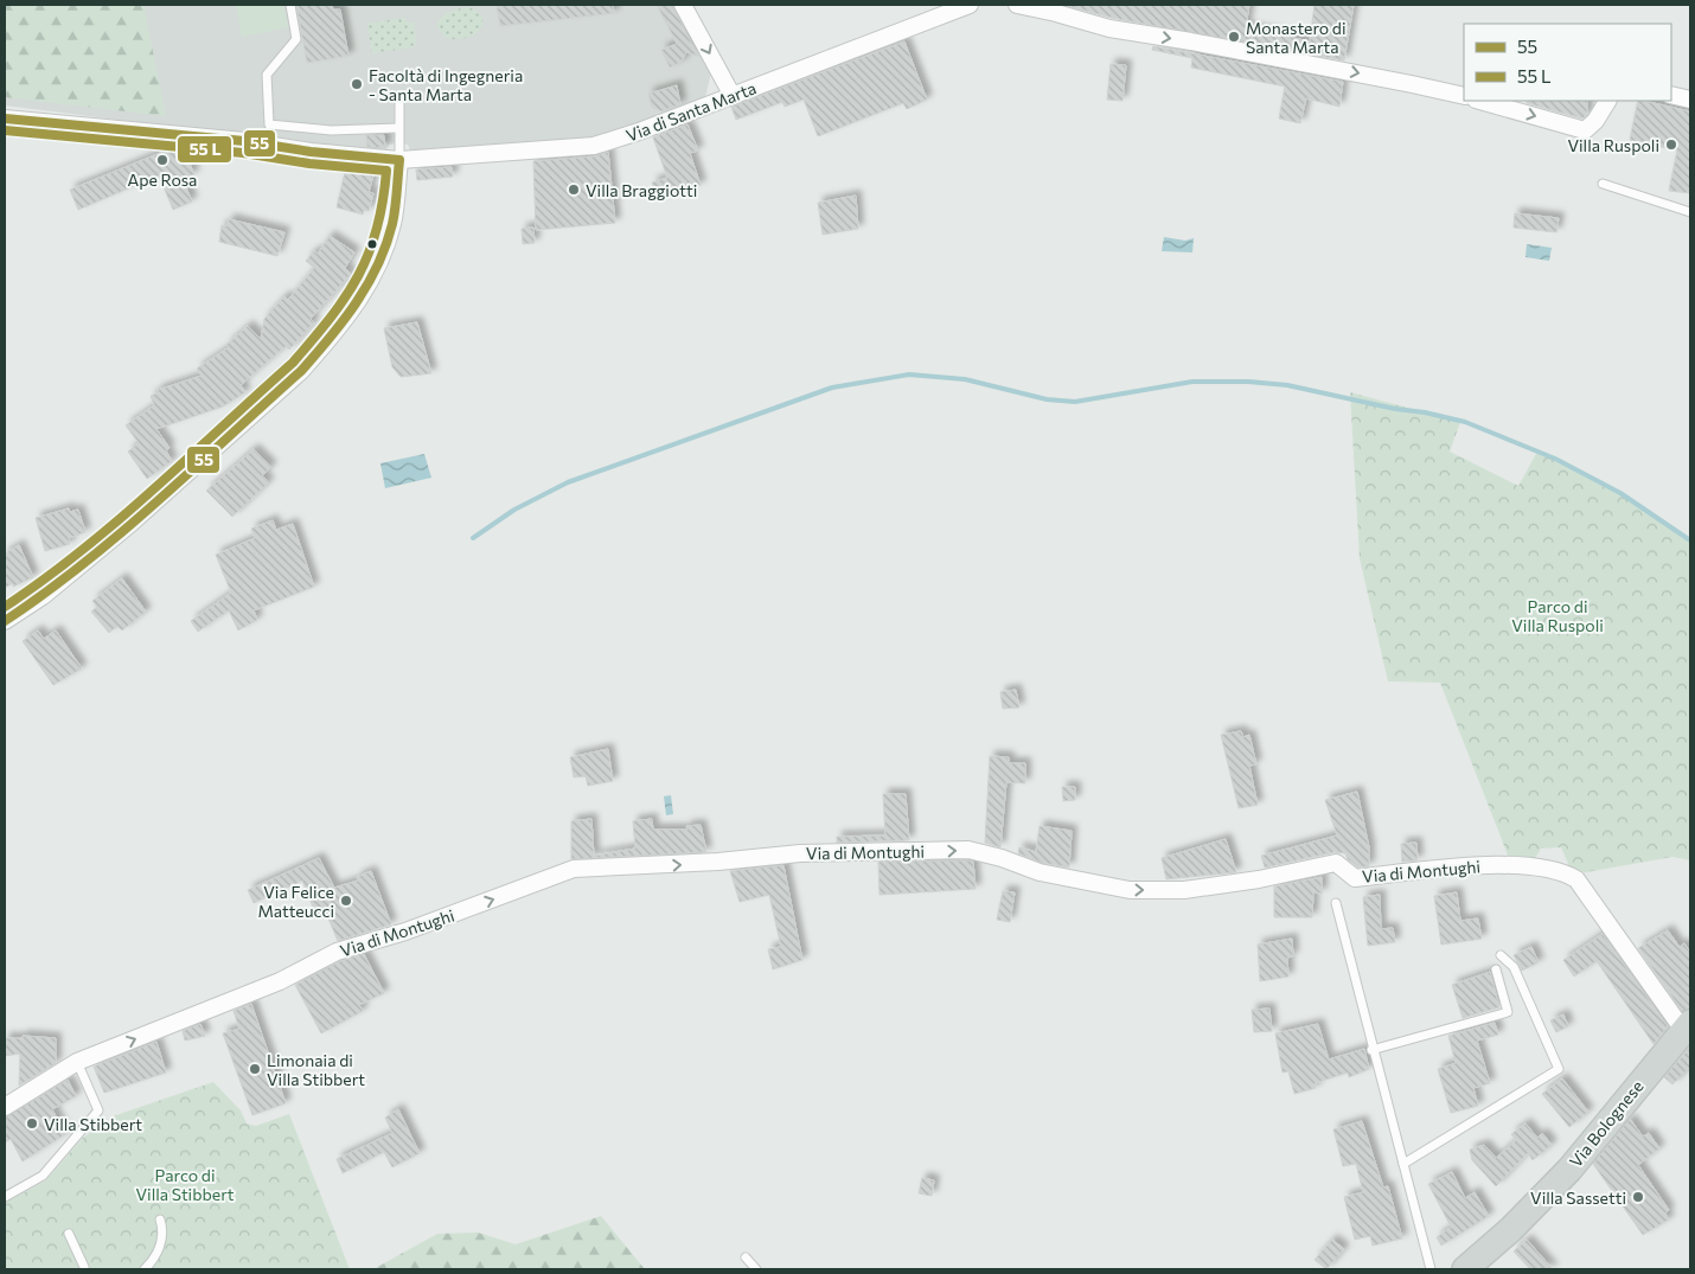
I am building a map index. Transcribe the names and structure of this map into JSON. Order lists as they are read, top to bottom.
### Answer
{
  "streets": {
    "main road": ["Via Bolognese"],
    "street": ["Via di Santa Marta", "Via di Montughi"]
  },
  "crossings": [
    ["Via di Montughi", "Via Bolognese"]
  ],
  "one_way": ["Via di Montughi"],
  "parks": ["Parco di Villa Ruspoli", "Parco di Villa Stibbert"],
  "places": [
    "Monastero di Santa Marta",
    "Facoltà di Ingegneria - Santa Marta",
    "Villa Ruspoli",
    "Ape Rosa",
    "Villa Braggiotti",
    "Via Felice Matteucci",
    "Limonaia di Villa Stibbert",
    "Villa Stibbert",
    "Villa Sassetti"
  ],
  "lines": ["transit line 55"],
  "legend": ["55", "55 L"]
}
